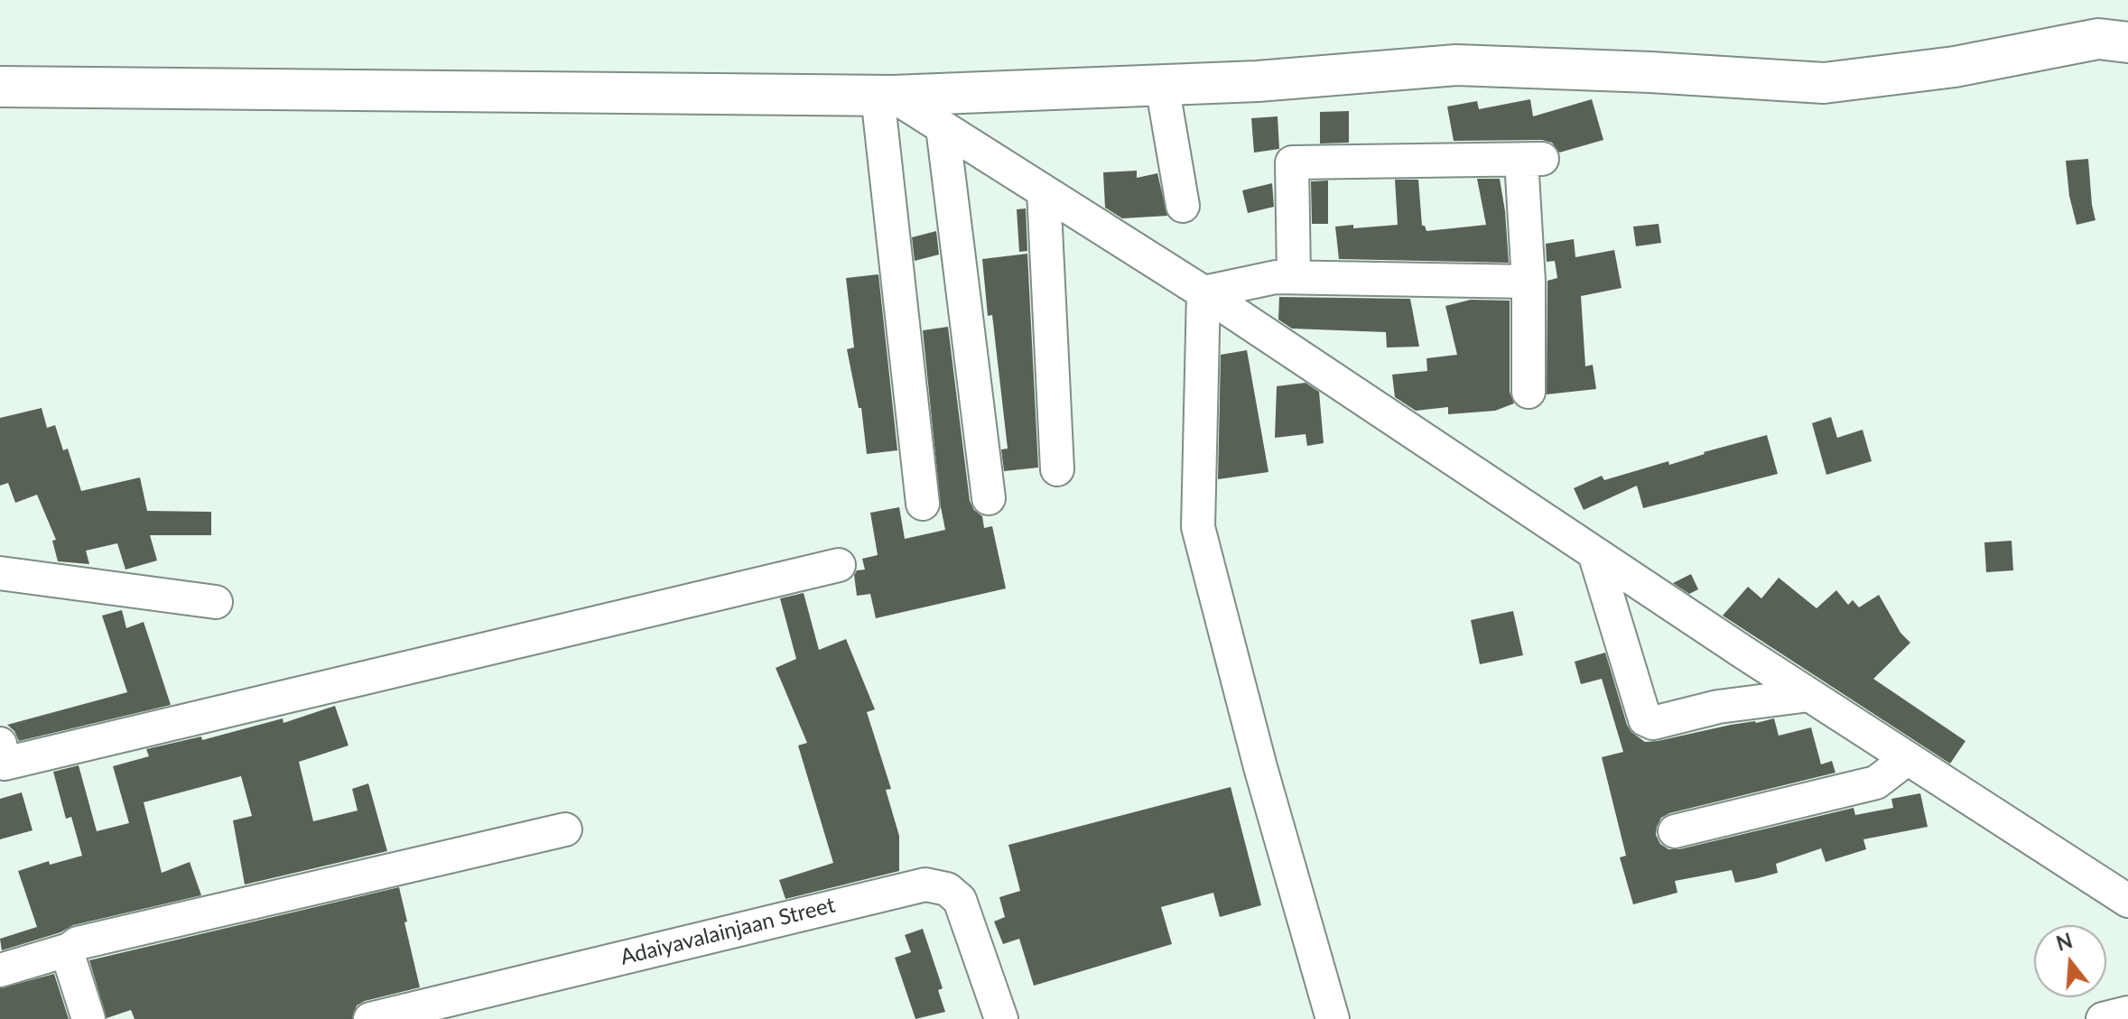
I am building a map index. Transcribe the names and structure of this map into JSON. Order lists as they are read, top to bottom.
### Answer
{
  "streets": {
    "street": ["Adaiyavalainjaan Street"]
  },
  "north": "top"
}
